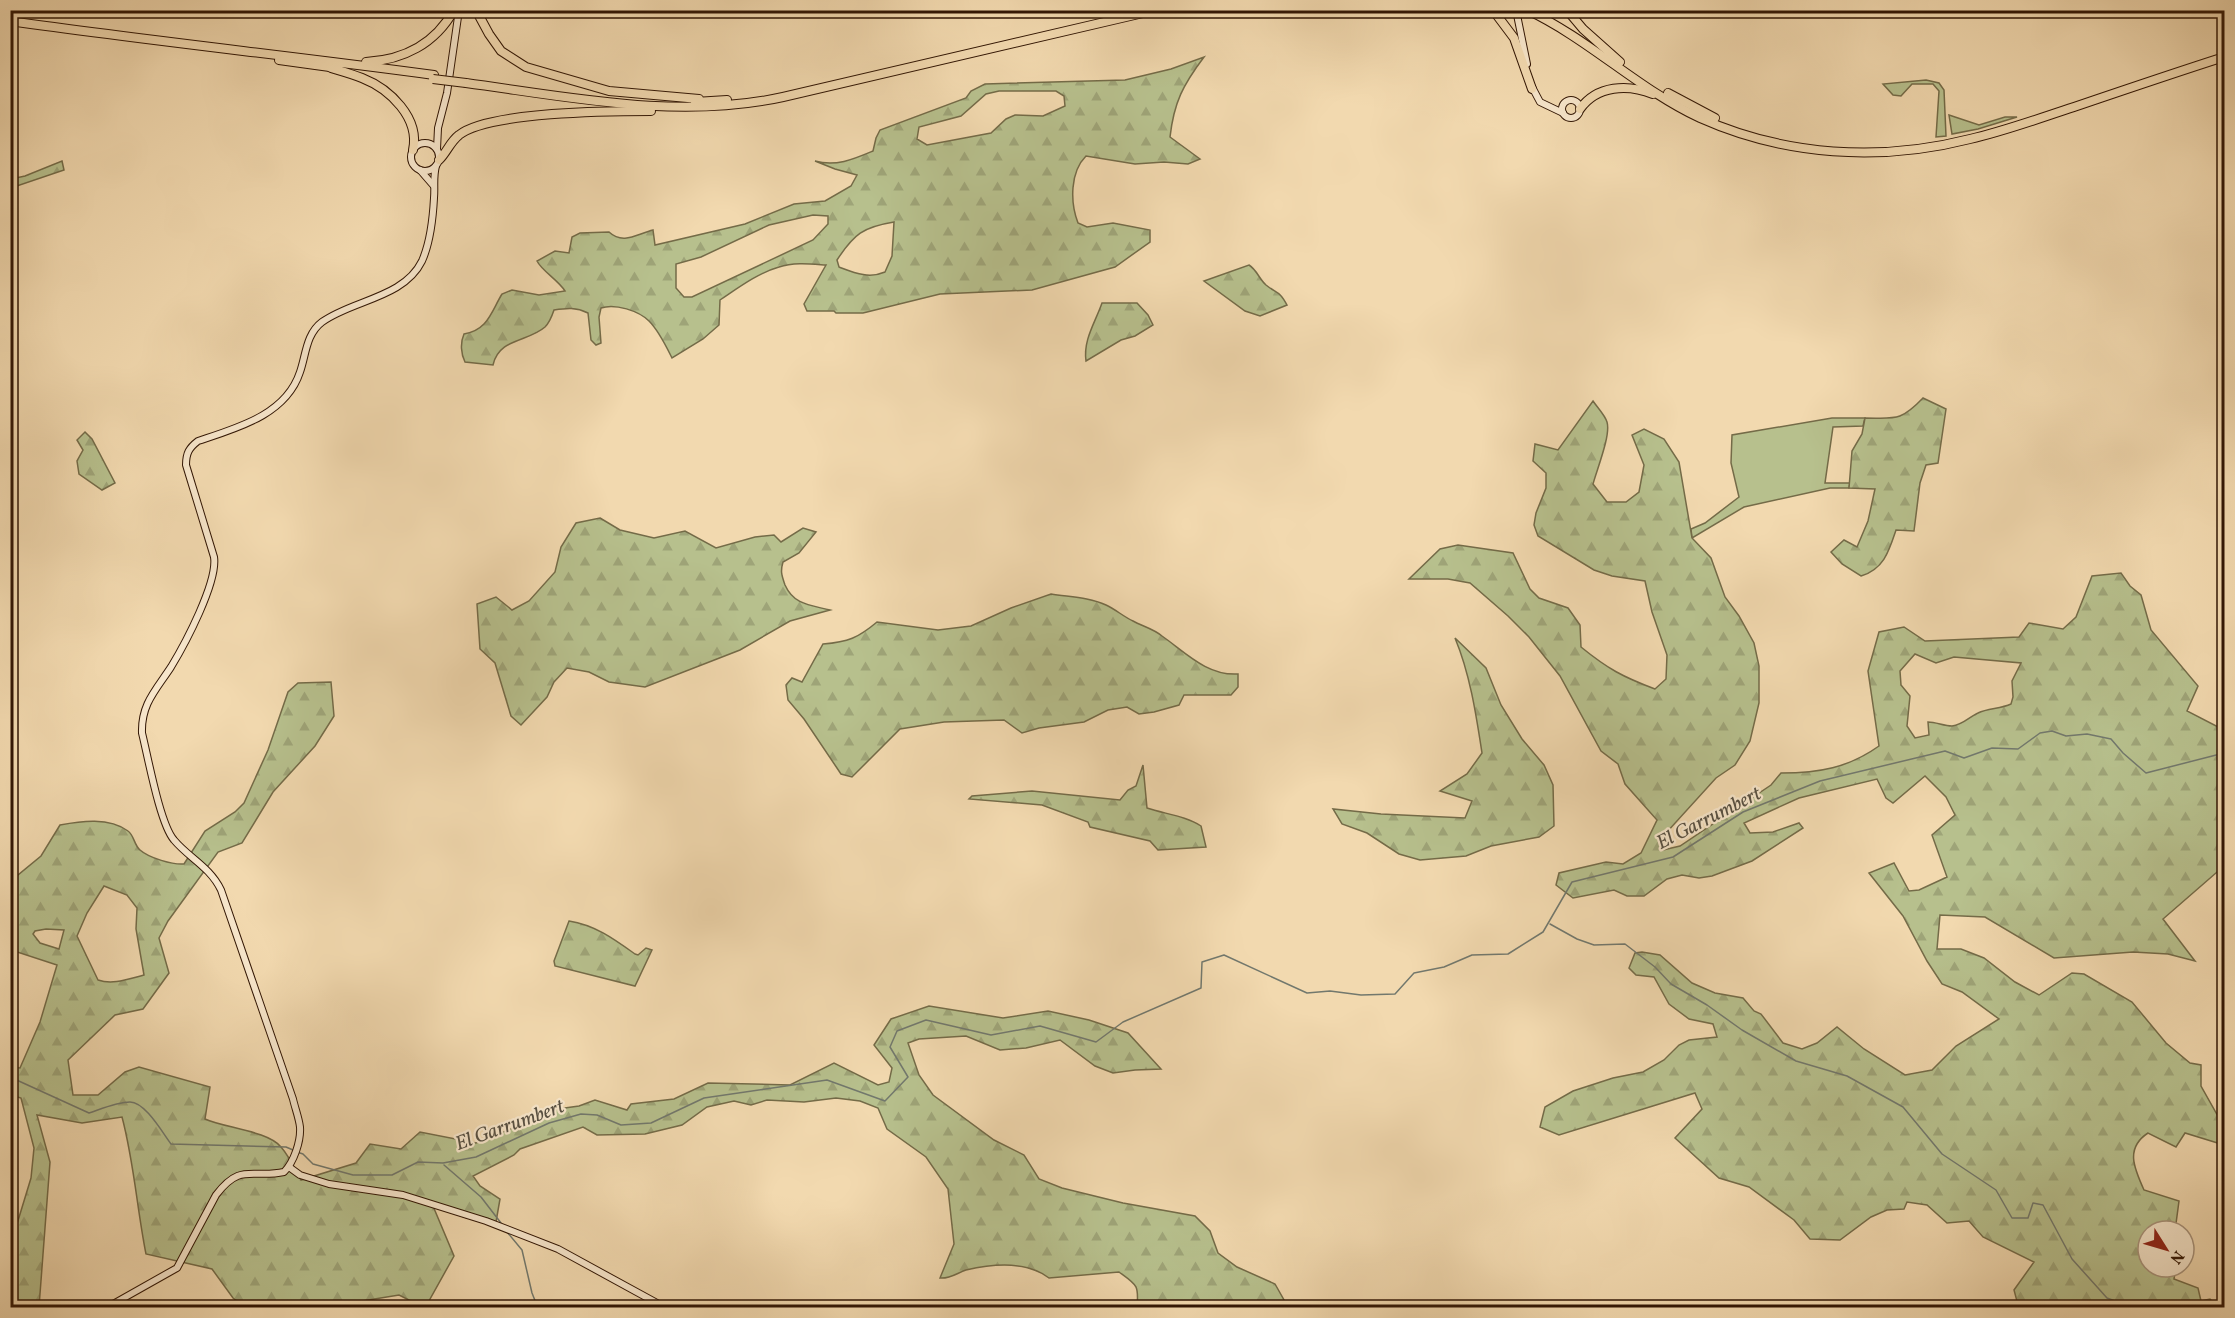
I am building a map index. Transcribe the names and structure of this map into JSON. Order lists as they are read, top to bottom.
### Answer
{
  "water": ["El Garrumbert"],
  "north": "bottom right"
}
